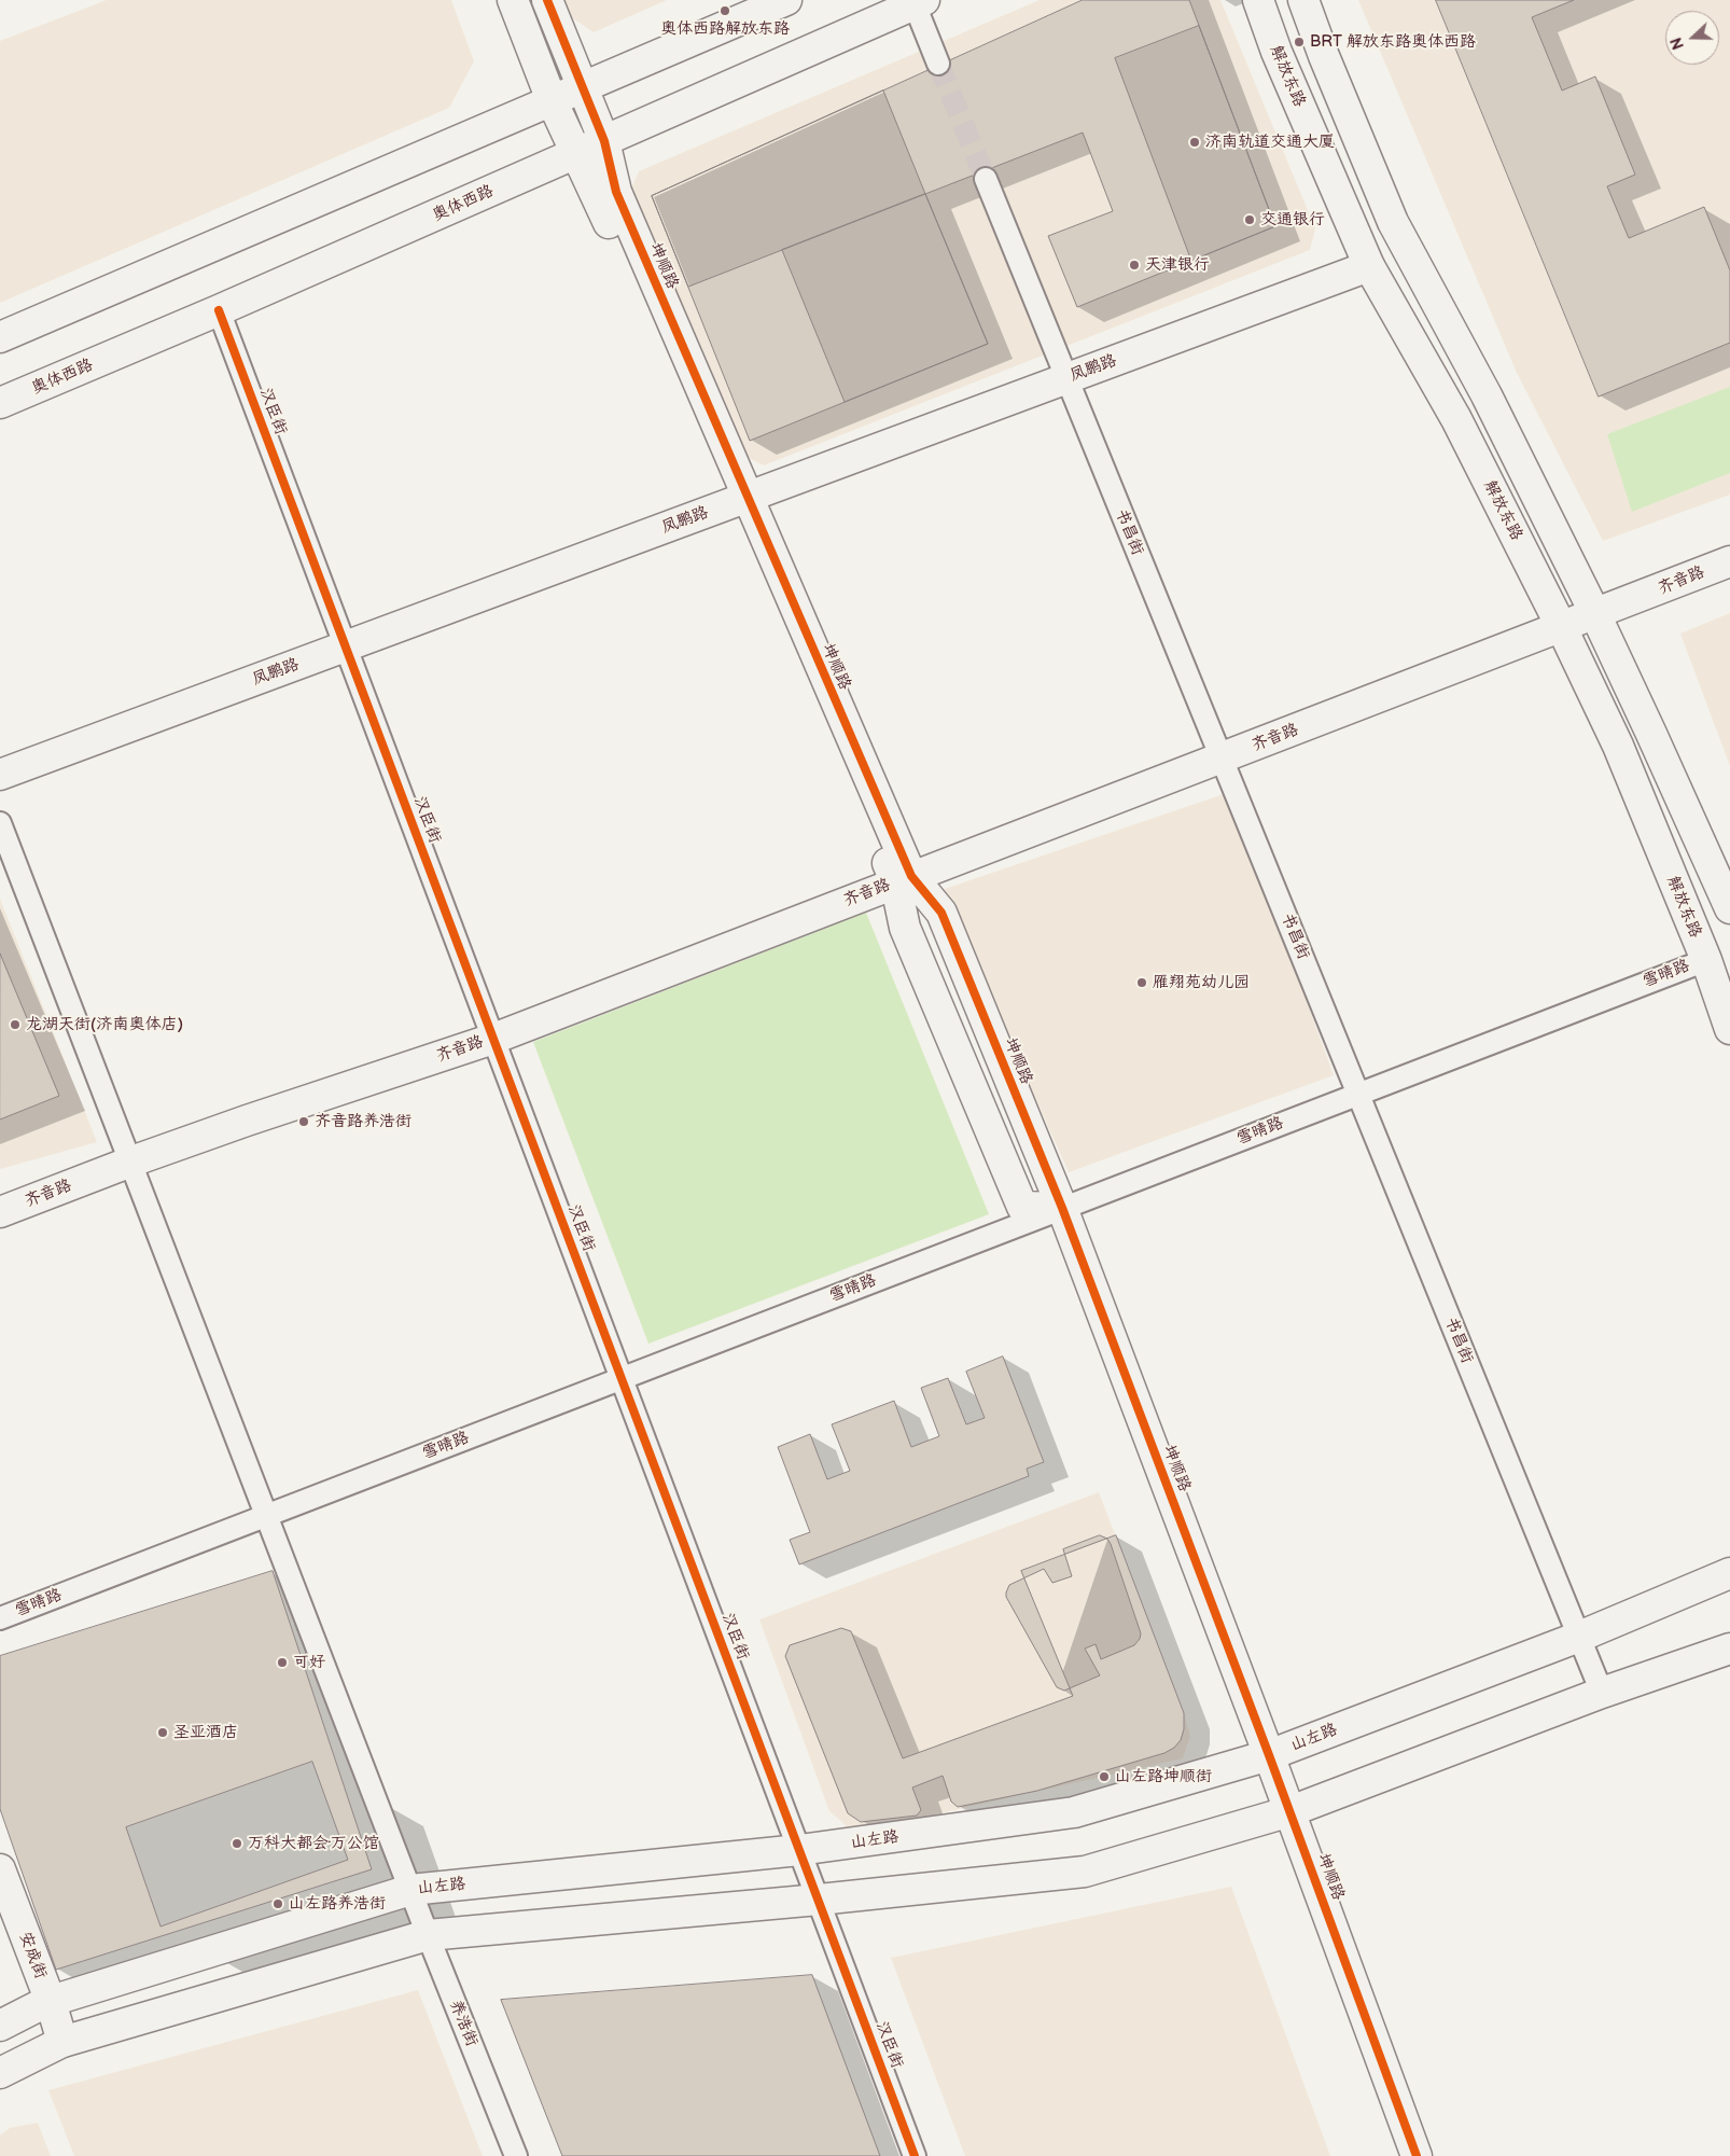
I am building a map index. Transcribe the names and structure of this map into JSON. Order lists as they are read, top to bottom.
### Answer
{
  "streets": {
    "main road": [
      "解放东路",
      "奥体西路",
      "坤顺路",
      "凤鹏路",
      "齐音路",
      "山左路",
      "安成街"
    ],
    "street": [
      "汉臣街",
      "书昌街",
      "雪晴路",
      "养浩街"
    ]
  },
  "crossings": [
    ["解放东路", "凤鹏路"],
    ["解放东路", "齐音路"],
    ["解放东路", "雪晴路"],
    ["奥体西路", "坤顺路"],
    ["奥体西路", "汉臣街"],
    ["坤顺路", "凤鹏路"],
    ["坤顺路", "齐音路"],
    ["坤顺路", "雪晴路"],
    ["坤顺路", "山左路"],
    ["凤鹏路", "汉臣街"],
    ["凤鹏路", "书昌街"],
    ["汉臣街", "齐音路"],
    ["汉臣街", "雪晴路"],
    ["汉臣街", "山左路"],
    ["书昌街", "齐音路"],
    ["书昌街", "雪晴路"],
    ["书昌街", "山左路"],
    ["齐音路", "养浩街"],
    ["雪晴路", "养浩街"],
    ["山左路", "安成街"],
    ["山左路", "养浩街"]
  ],
  "places": [
    "奥体西路解放东路",
    "BRT 解放东路奥体西路",
    "济南轨道交通大厦",
    "交通银行",
    "天津银行",
    "雁翔苑幼儿园",
    "龙湖天街(济南奥体店)",
    "齐音路养浩街",
    "可好",
    "圣亚酒店",
    "山左路坤顺街",
    "万科大都会·万公馆",
    "山左路养浩街"
  ],
  "north": "left"
}
